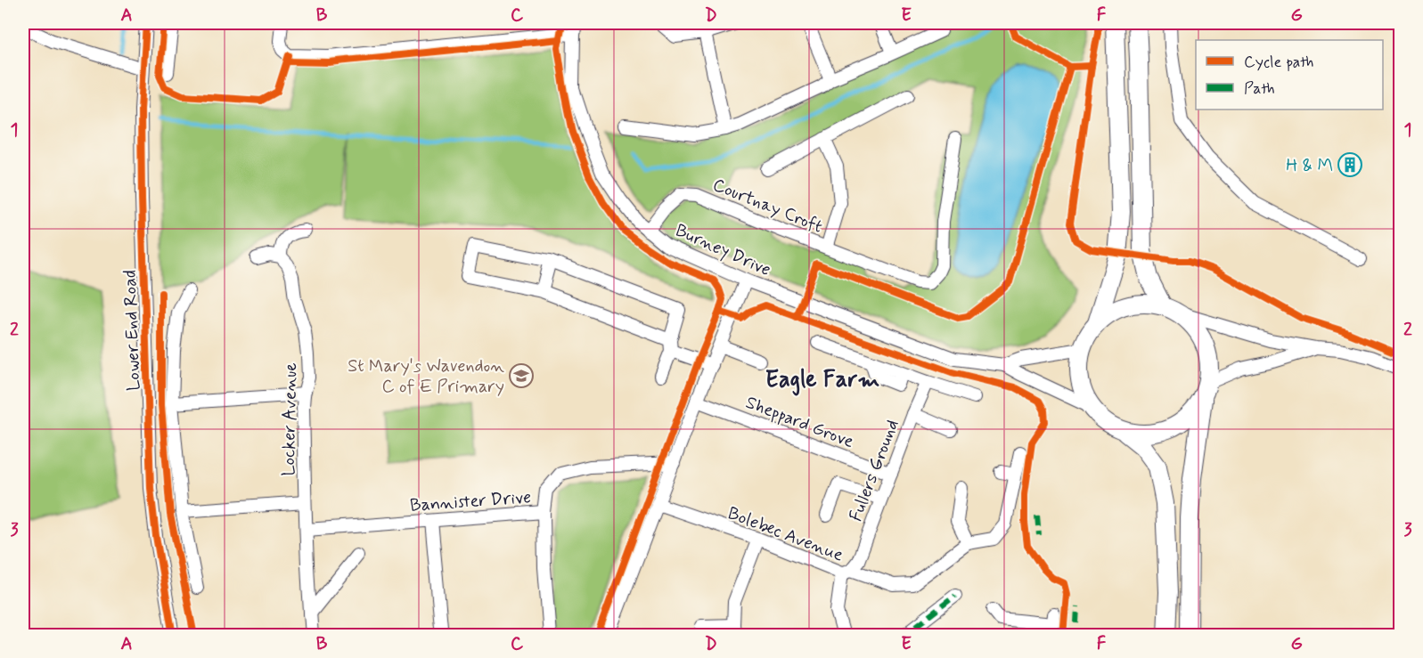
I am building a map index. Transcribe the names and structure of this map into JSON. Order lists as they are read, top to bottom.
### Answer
{
  "streets": {
    "street": [
      "Courtnay Croft",
      "Burney Drive",
      "Lower End Road",
      "Locker Avenue",
      "Sheppard Grove",
      "Fullers Ground",
      "Bannister Drive",
      "Bolebec Avenue"
    ]
  },
  "crossings": [
    ["Courtnay Croft", "Burney Drive"],
    ["Locker Avenue", "Bannister Drive"],
    ["Sheppard Grove", "Fullers Ground"],
    ["Fullers Ground", "Bolebec Avenue"]
  ],
  "districts": ["Eagle Farm"],
  "places": {
    "building": ["H & M"],
    "school or university": ["St Mary's Wavendon C of E Primary"]
  },
  "legend": ["Cycle path", "Path"],
  "grid": {
    "columns": [
      "A",
      "B",
      "C",
      "D",
      "E",
      "F",
      "G"
    ],
    "rows": ["1", "2", "3"]
  }
}
